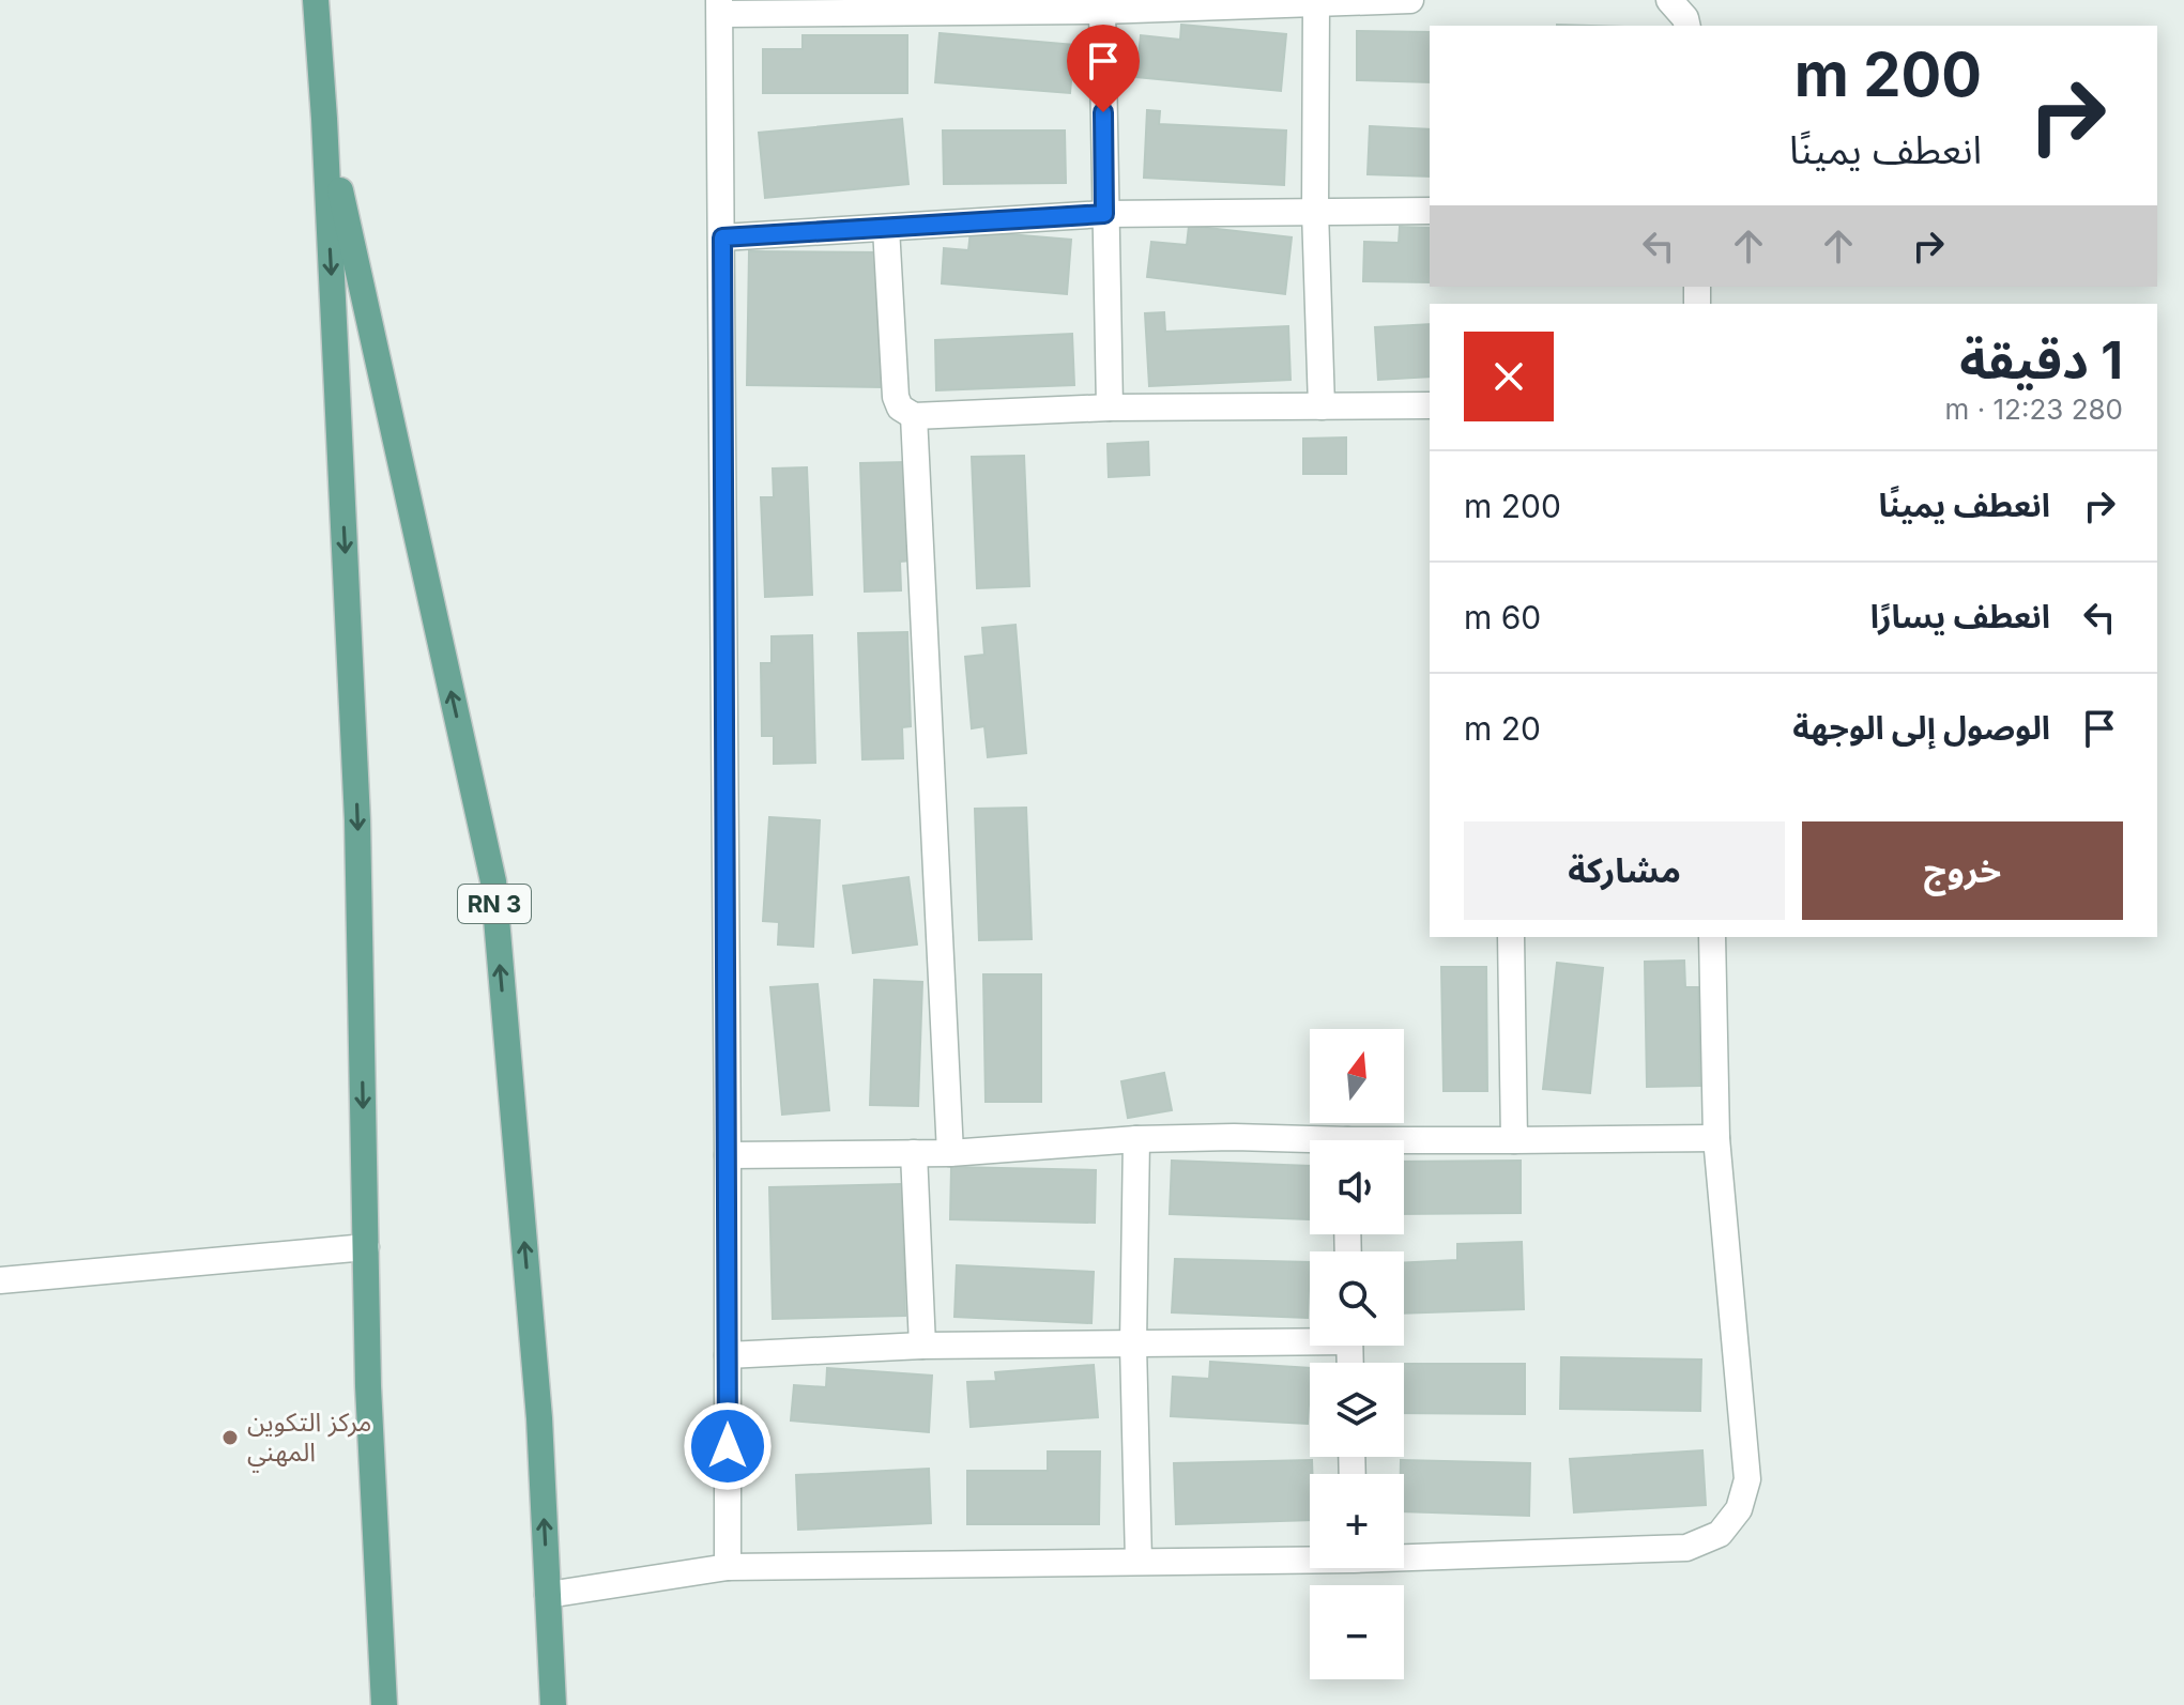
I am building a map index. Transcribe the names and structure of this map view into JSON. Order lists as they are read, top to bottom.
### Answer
{
  "streets": {
    "main road": ["RN 3"]
  },
  "places": ["مركز التكوين المهني"],
  "north": "top",
  "page": {
    "turn": ["200 m", "انعطف يمينًا"],
    "heading": ["1 دقيقة", "280 m · 12:23"],
    "list": [
      {
        "name": "انعطف يمينًا",
        "value": "200 m"
      },
      {
        "name": "انعطف يسارًا",
        "value": "60 m"
      },
      {
        "name": "الوصول إلى الوجهة",
        "value": "20 m"
      }
    ],
    "buttons": ["خروج", "مشاركة"],
    "map_buttons": ["+", "−"]
  }
}
